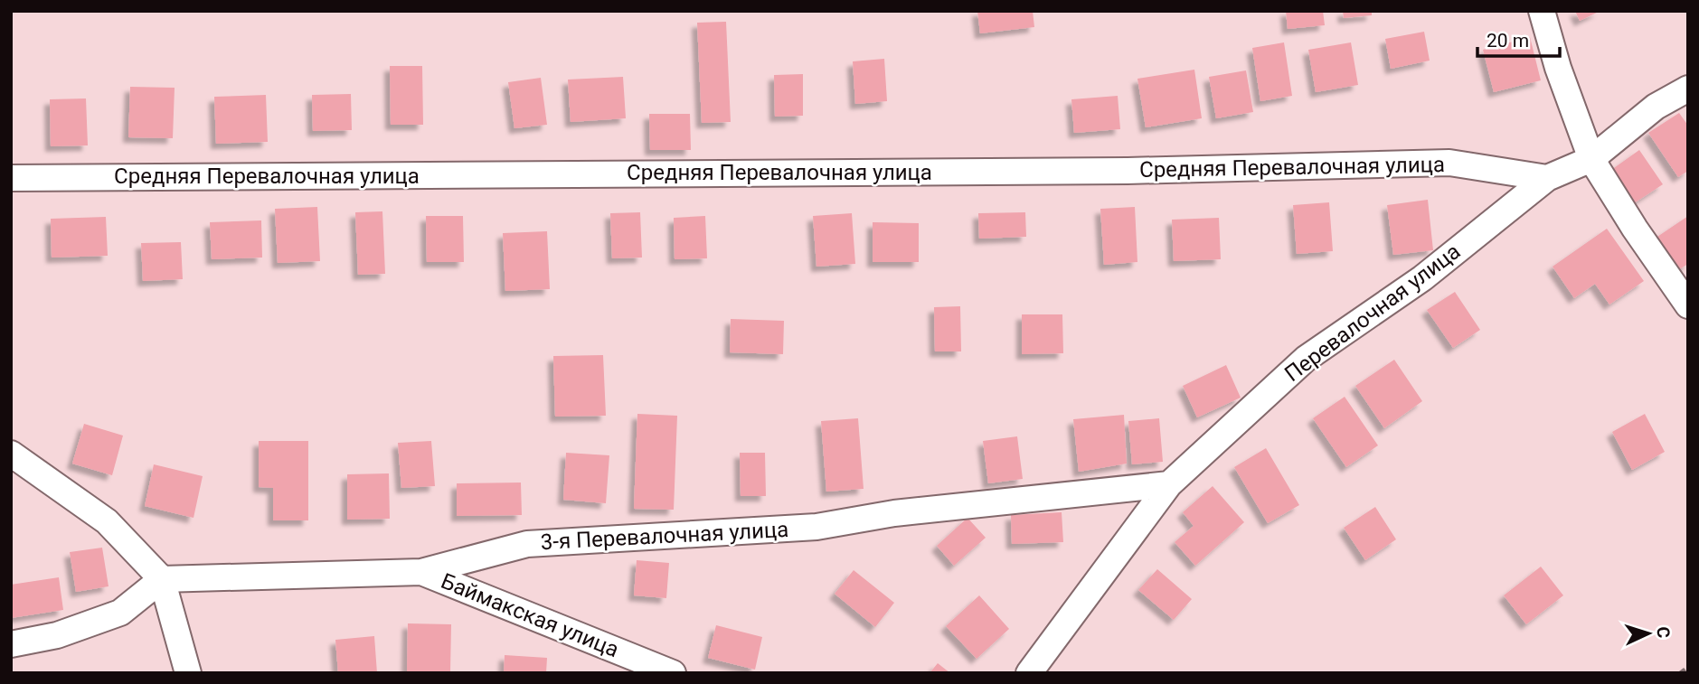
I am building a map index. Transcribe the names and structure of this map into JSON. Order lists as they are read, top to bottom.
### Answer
{
  "streets": {
    "street": [
      "Средняя Перевалочная улица",
      "Перевалочная улица",
      "3-я Перевалочная улица",
      "Баймакская улица"
    ]
  },
  "crossings": [
    ["Средняя Перевалочная улица", "Перевалочная улица"],
    ["Перевалочная улица", "3-я Перевалочная улица"],
    ["3-я Перевалочная улица", "Баймакская улица"]
  ],
  "scale_bar": "20 m",
  "north": "right"
}
